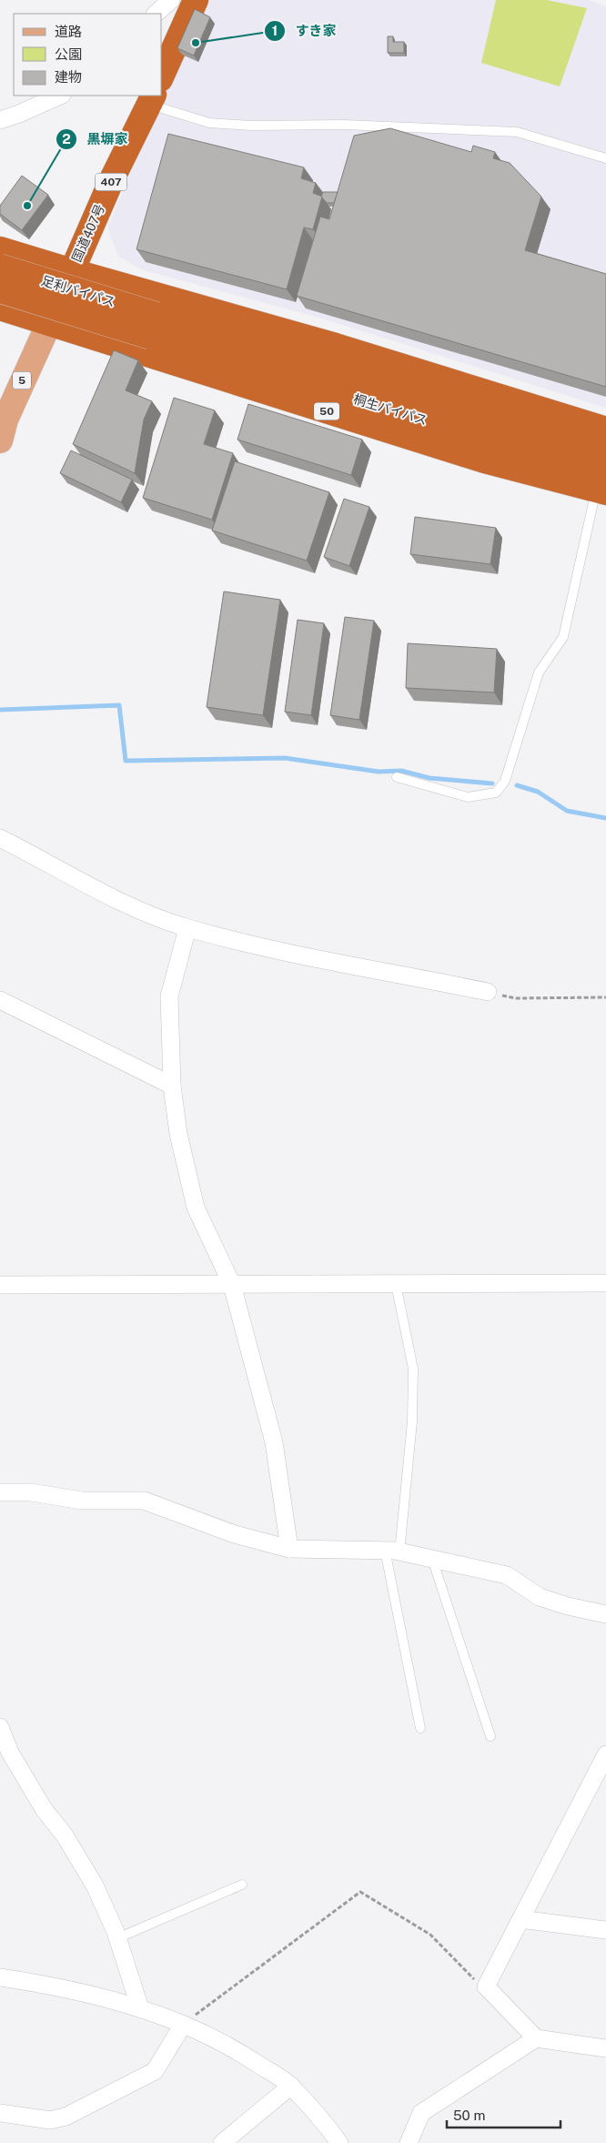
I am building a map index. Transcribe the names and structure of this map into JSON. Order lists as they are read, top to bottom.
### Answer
{
  "streets": {
    "highway": [
      "407",
      "国道407号",
      "足利バイパス",
      "桐生バイパス",
      "50"
    ],
    "main road": ["5"]
  },
  "crossings": [
    ["国道407号", "5"],
    ["国道407号", "50"],
    ["足利バイパス", "桐生バイパス"],
    ["5", "50"],
    ["桐生バイパス", "50"]
  ],
  "places": ["すき家", "黒塀家"],
  "legend": ["道路", "公園", "建物"],
  "scale_bar": "50 m"
}
